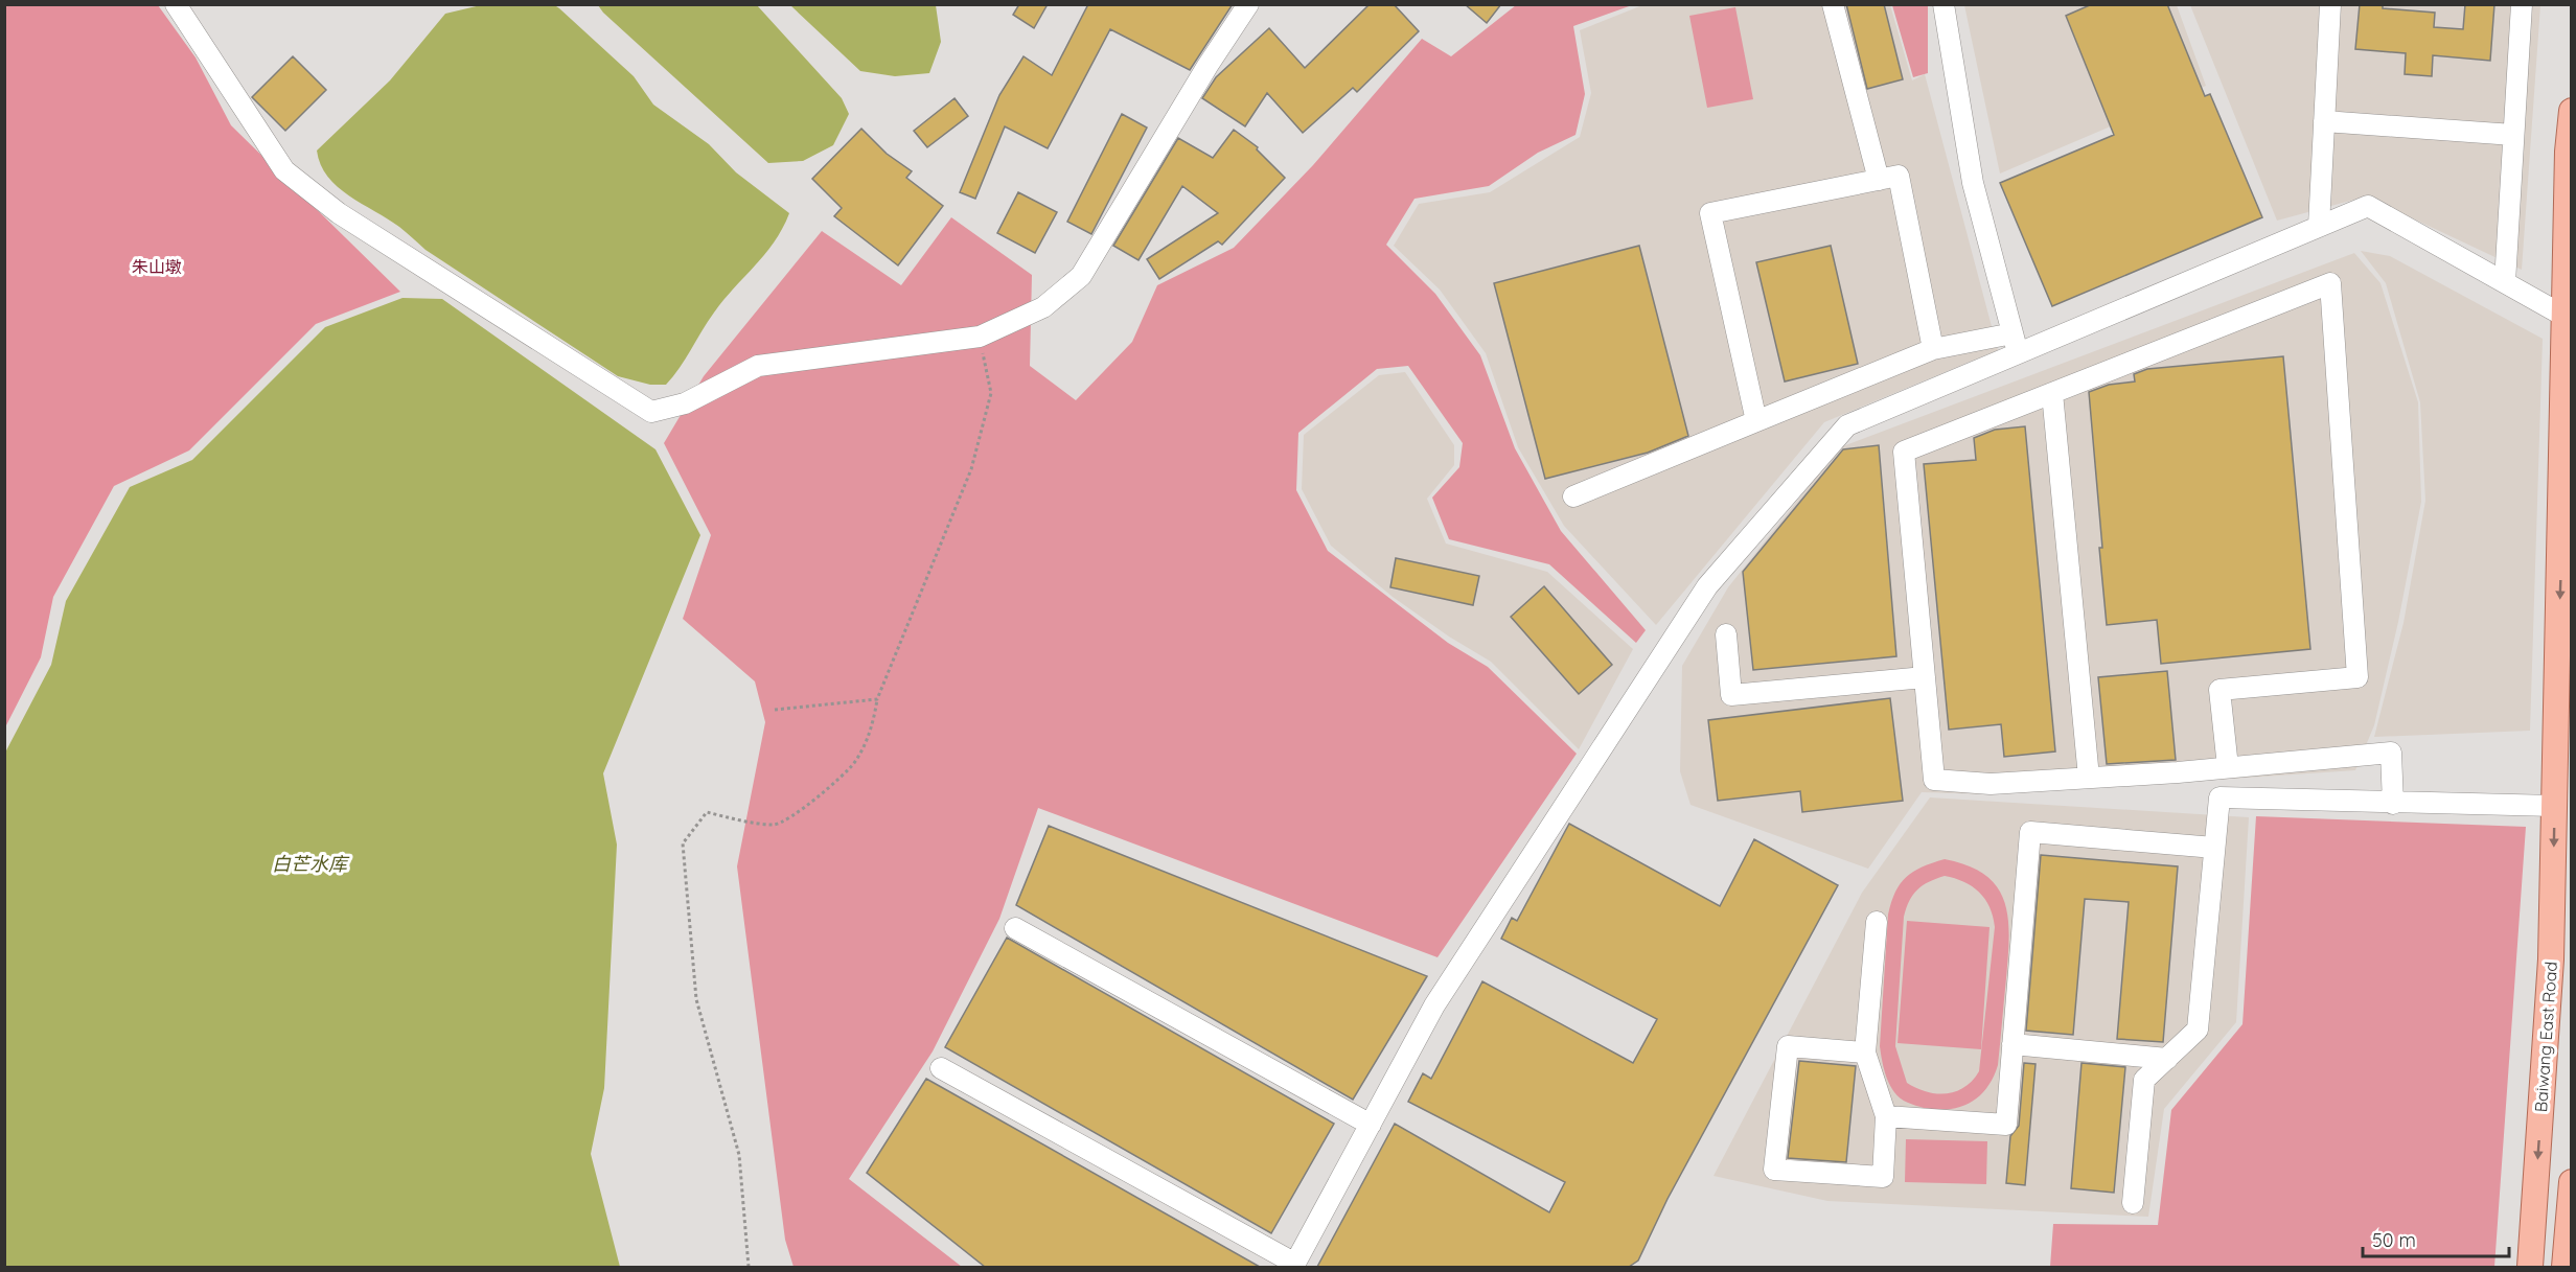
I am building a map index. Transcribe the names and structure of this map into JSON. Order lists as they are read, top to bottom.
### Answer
{
  "streets": {
    "main road": ["Baiwang East Road"]
  },
  "one_way": ["Baiwang East Road"],
  "water": ["白芒水库"],
  "parks": ["朱山墩"],
  "scale_bar": "50 m"
}
